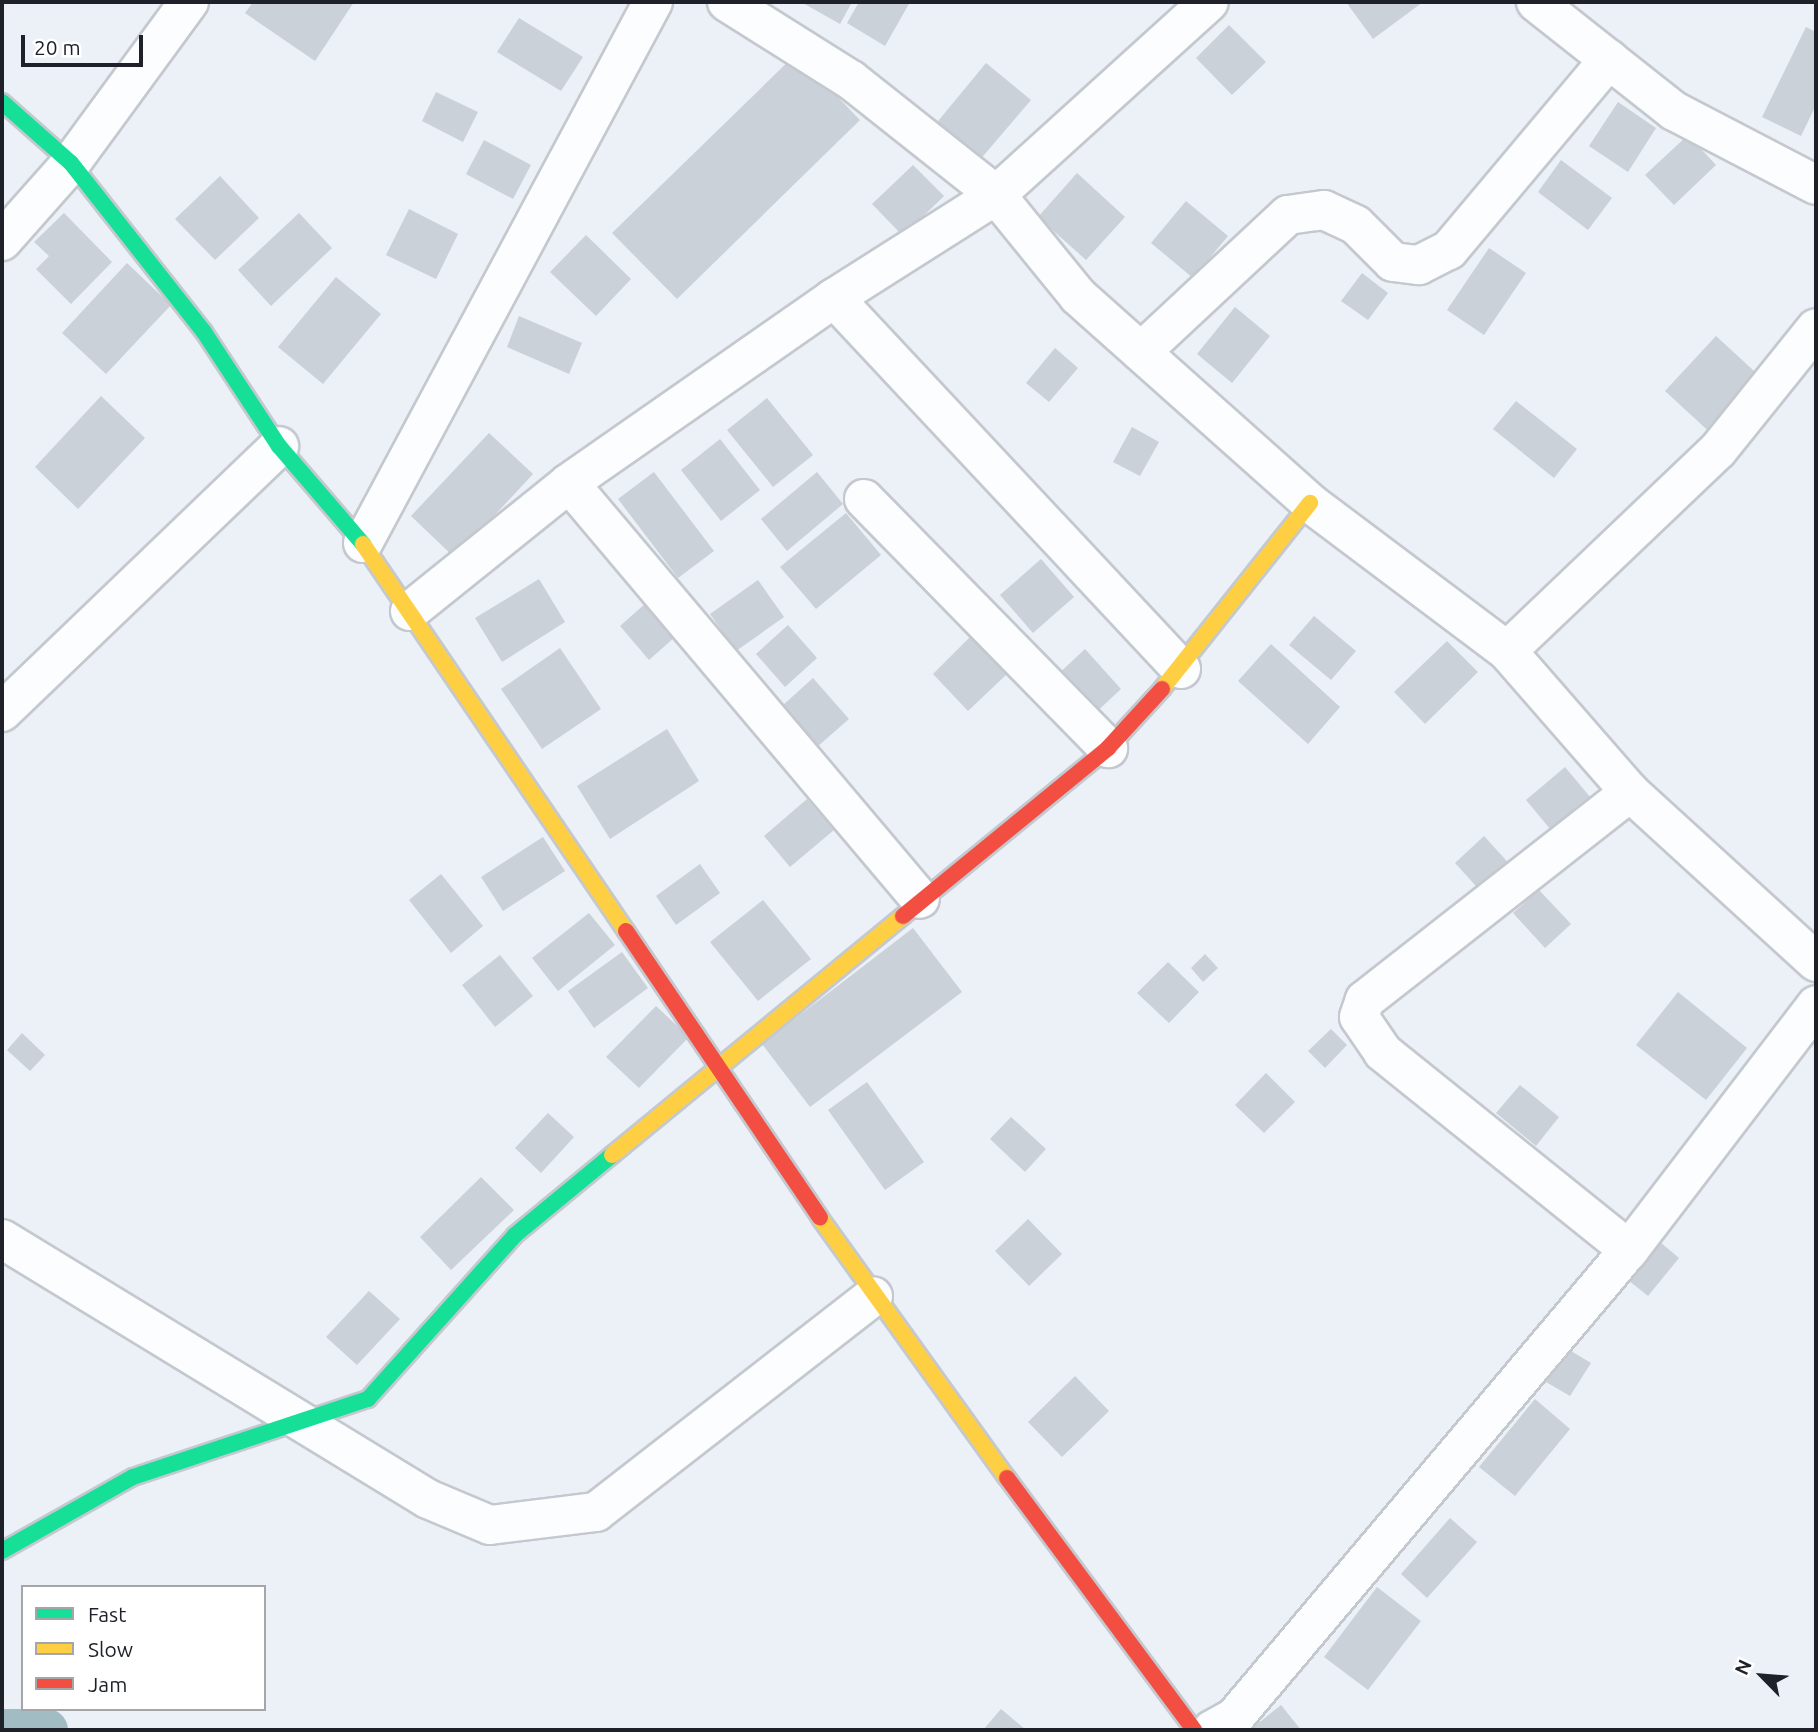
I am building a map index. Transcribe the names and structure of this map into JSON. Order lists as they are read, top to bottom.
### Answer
{
  "legend": ["Fast", "Slow", "Jam"],
  "scale_bar": "20 m",
  "north": "top left"
}
